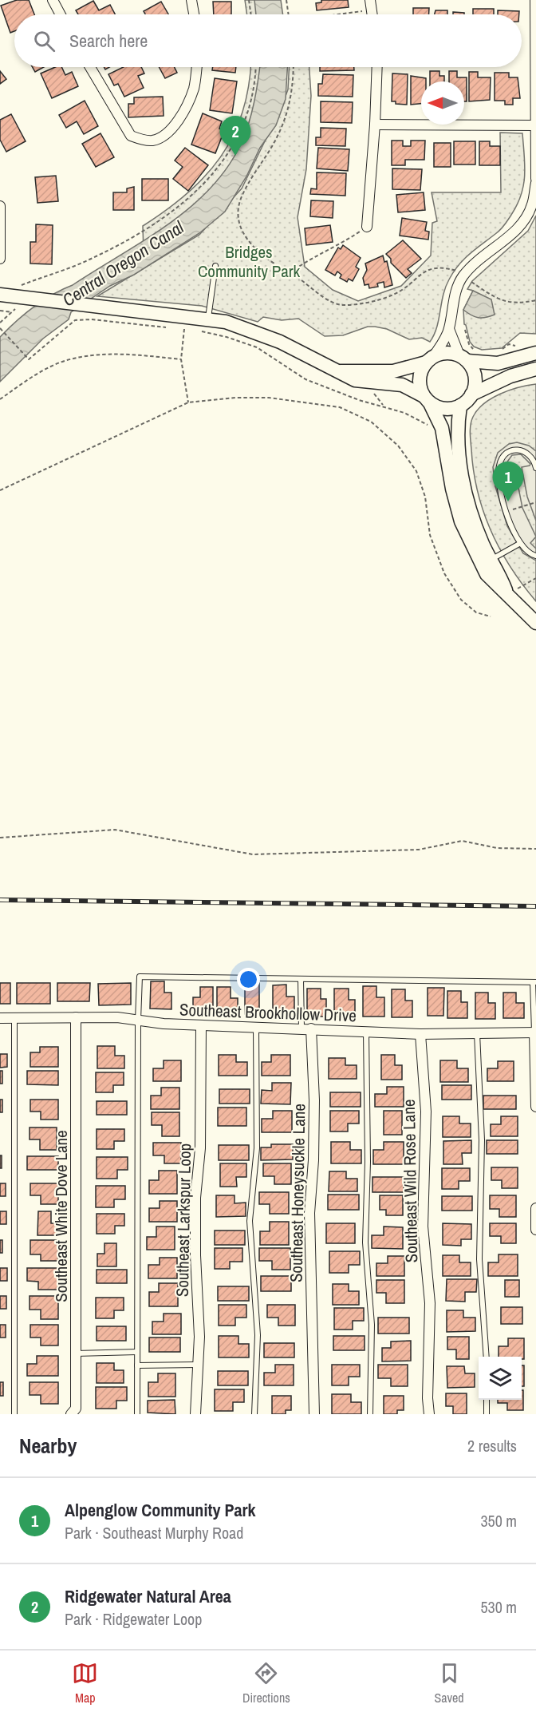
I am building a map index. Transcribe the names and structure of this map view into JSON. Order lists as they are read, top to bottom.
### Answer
{
  "streets": {
    "street": [
      "Southeast Brookhollow Drive",
      "Southeast Wild Rose Lane",
      "Southeast Honeysuckle Lane",
      "Southeast White Dove Lane",
      "Southeast Larkspur Loop"
    ]
  },
  "crossings": [
    ["Southeast Brookhollow Drive", "Southeast Wild Rose Lane"],
    ["Southeast Brookhollow Drive", "Southeast Honeysuckle Lane"],
    ["Southeast Brookhollow Drive", "Southeast White Dove Lane"],
    ["Southeast Brookhollow Drive", "Southeast Larkspur Loop"]
  ],
  "water": ["Central Oregon Canal"],
  "parks": ["Bridges Community Park"],
  "north": "left",
  "page": {
    "search": "Search here",
    "pins": ["2", "1"],
    "heading": ["Nearby", "2 results"],
    "list": [
      {
        "mark": "1",
        "name": "Alpenglow Community Park",
        "note": "Park · Southeast Murphy Road",
        "value": "350 m"
      },
      {
        "mark": "2",
        "name": "Ridgewater Natural Area",
        "note": "Park · Ridgewater Loop",
        "value": "530 m"
      }
    ],
    "nav": ["Map", "Directions", "Saved"]
  }
}
